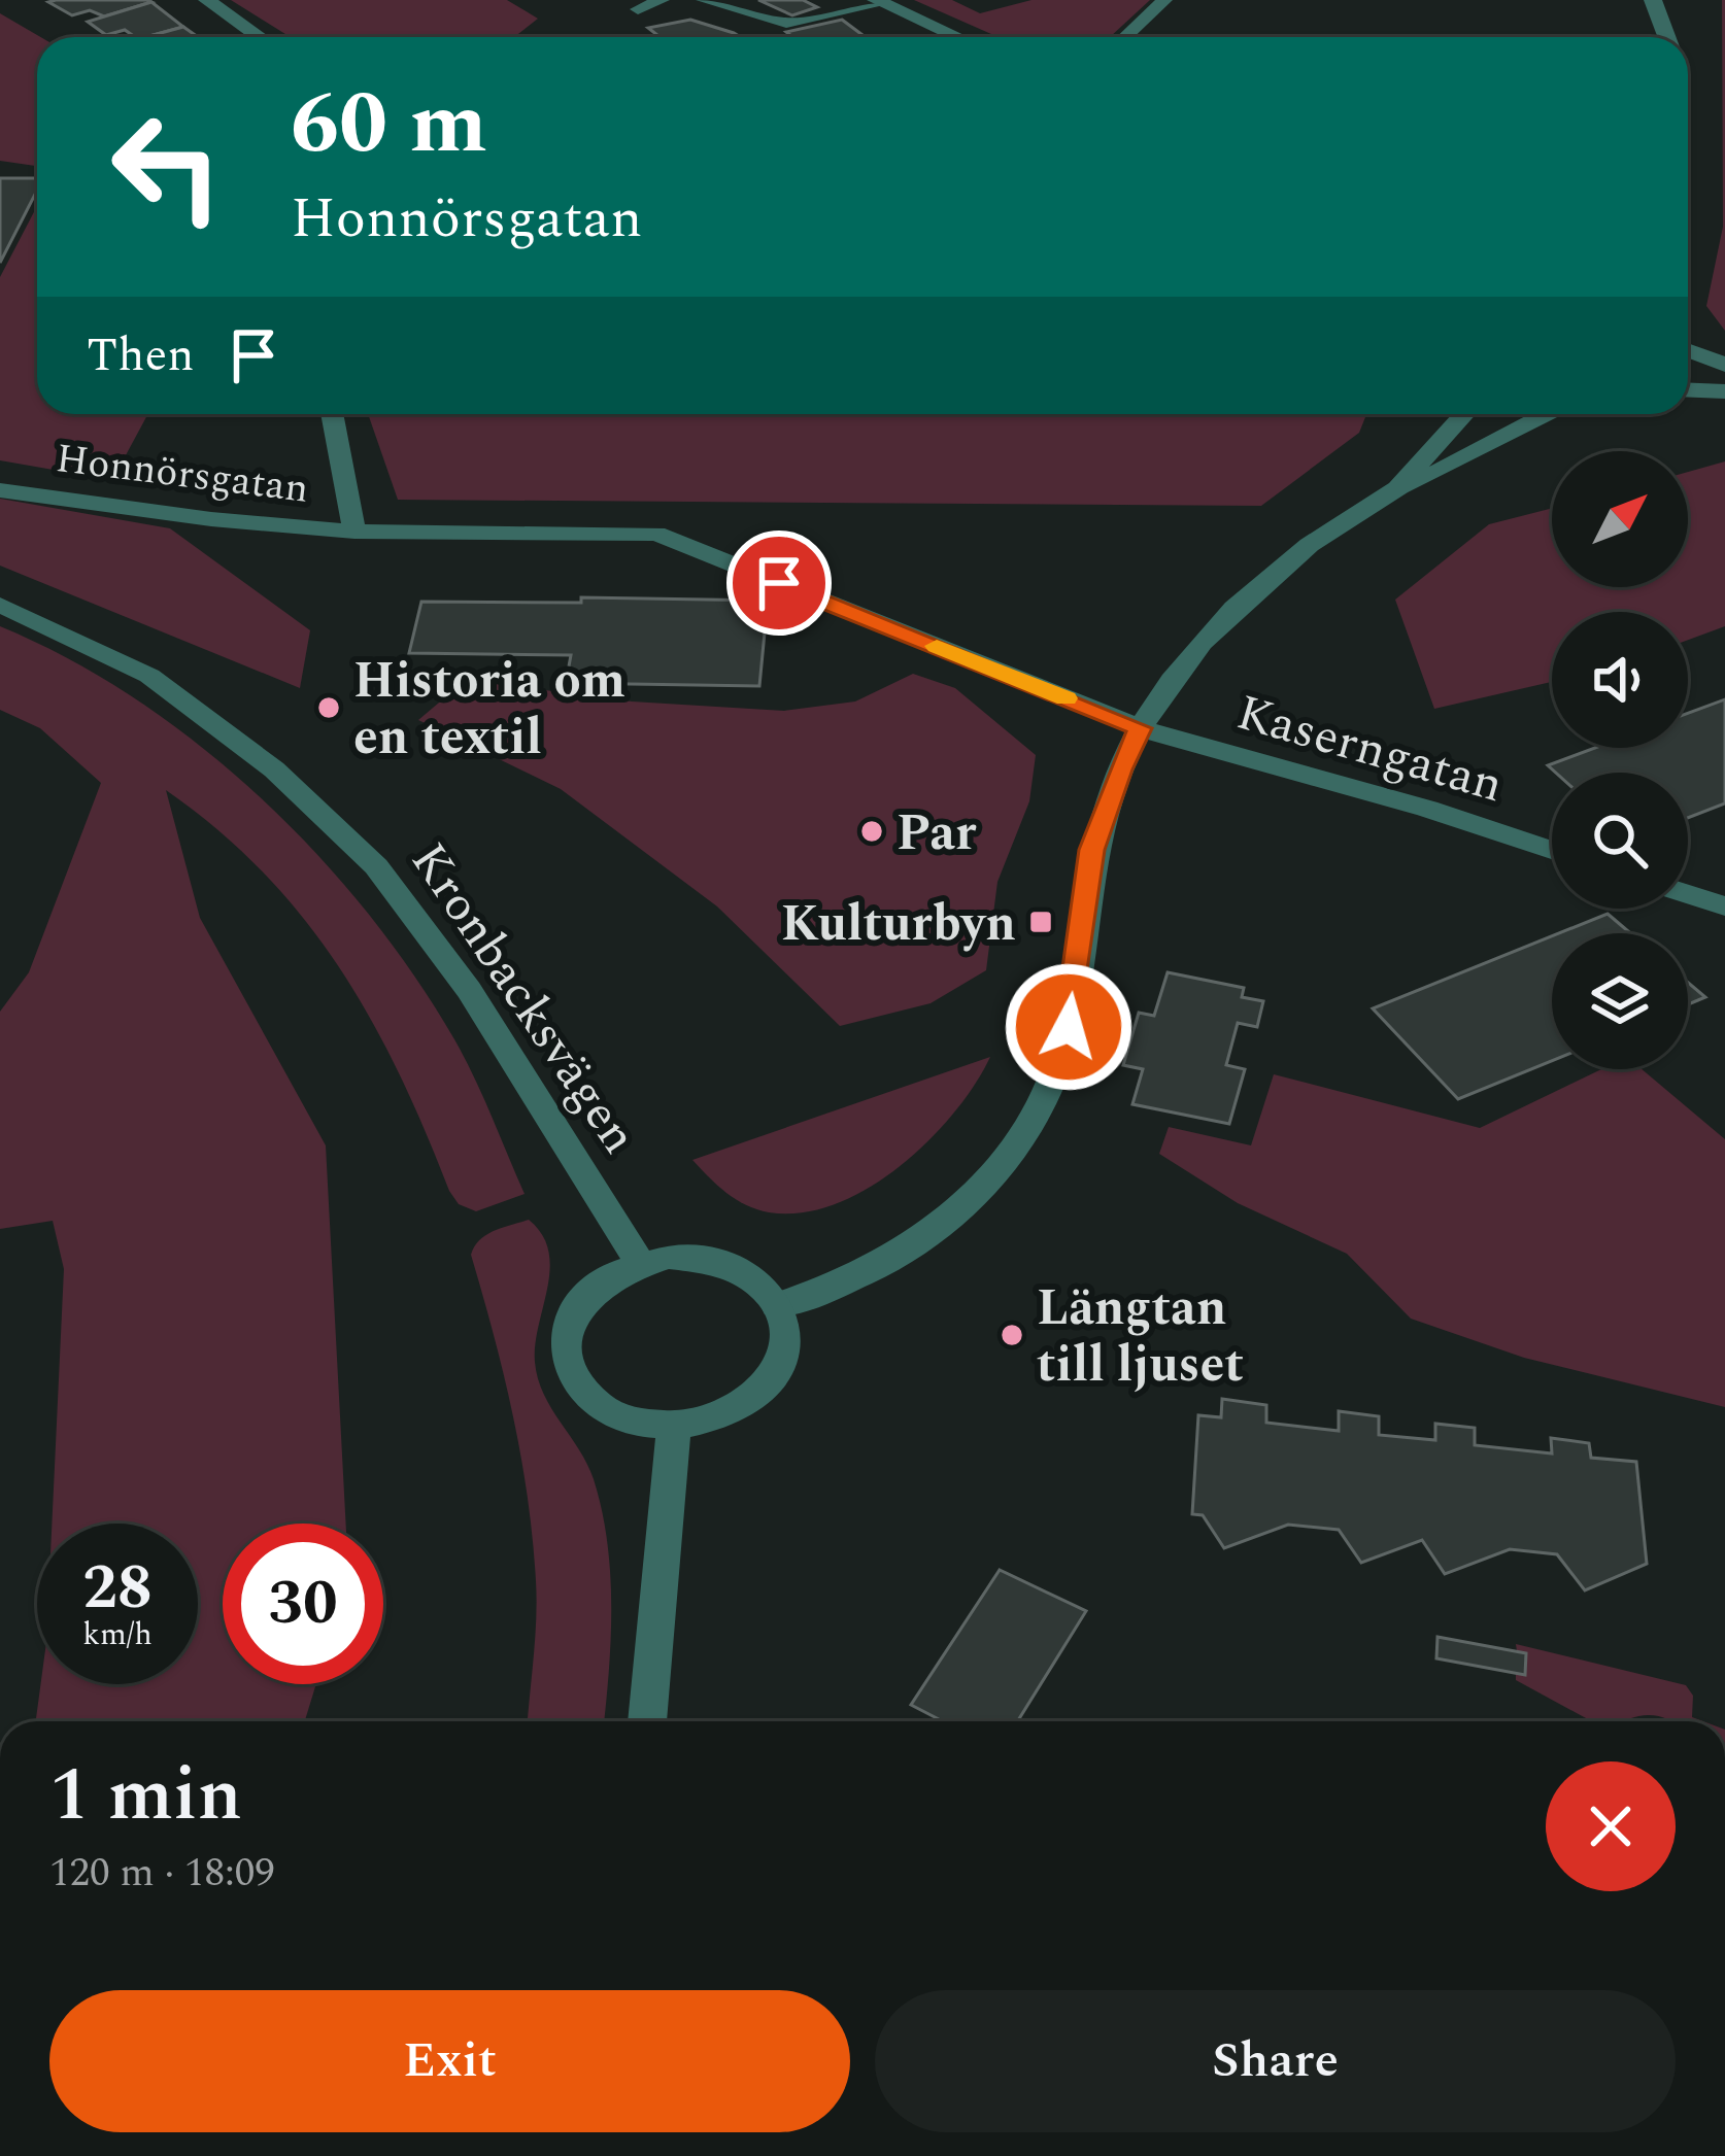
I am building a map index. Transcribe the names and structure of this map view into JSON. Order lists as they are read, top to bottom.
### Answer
{
  "streets": {
    "street": ["Honnörsgatan", "Kaserngatan", "Kronbacksvägen"]
  },
  "crossings": [
    ["Honnörsgatan", "Kaserngatan"]
  ],
  "places": {
    "other": ["Historia om en textil", "Par", "Längtan till ljuset"],
    "transit": ["Kulturbyn"]
  },
  "north": "top right",
  "page": {
    "turn": ["60 m", "Honnörsgatan"],
    "then": "Then",
    "speed": "28 km/h",
    "limit": "30",
    "heading": ["1 min", "120 m · 18:09"],
    "buttons": ["Exit", "Share"]
  }
}
